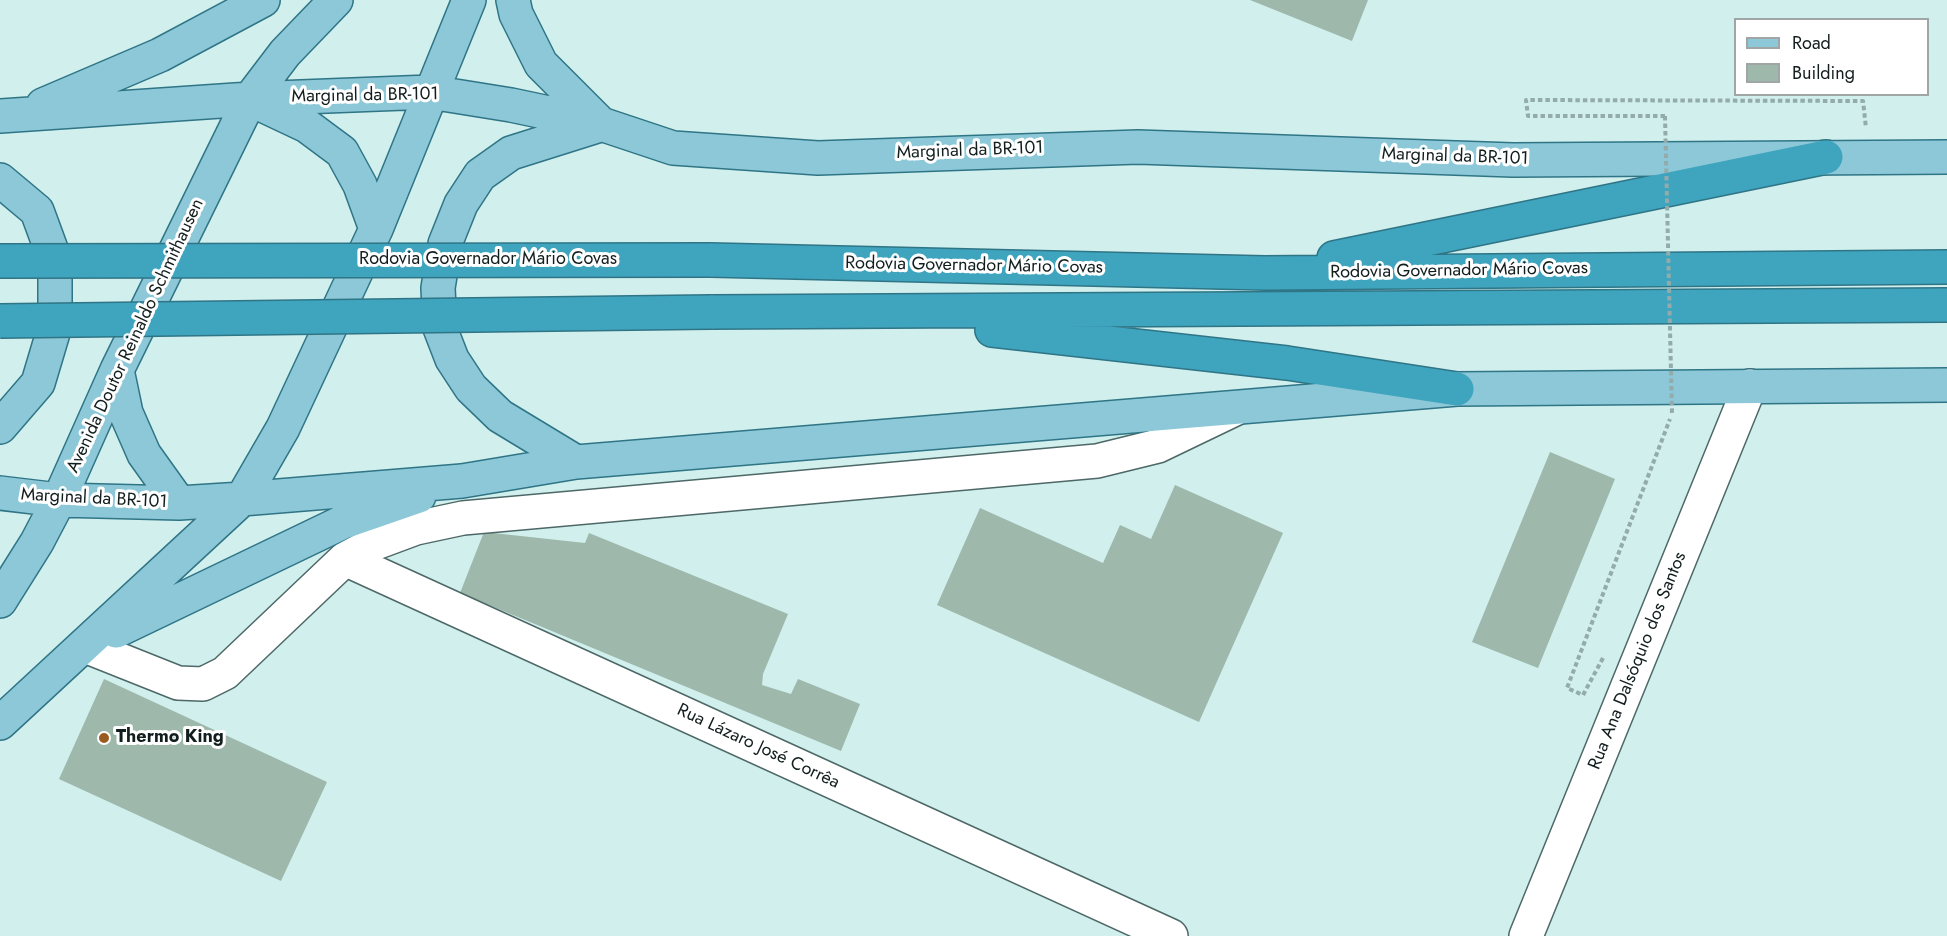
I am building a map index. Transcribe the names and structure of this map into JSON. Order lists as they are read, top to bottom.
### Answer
{
  "streets": {
    "highway": ["Rodovia Governador Mário Covas"],
    "main road": ["Marginal da BR-101", "Avenida Doutor Reinaldo Schmithausen"],
    "street": ["Rua Ana Dalsóquio dos Santos", "Rua Lázaro José Corrêa"]
  },
  "crossings": [
    ["Marginal da BR-101", "Avenida Doutor Reinaldo Schmithausen"],
    ["Marginal da BR-101", "Rua Ana Dalsóquio dos Santos"]
  ],
  "places": ["Thermo King"],
  "legend": ["Road", "Building"]
}
